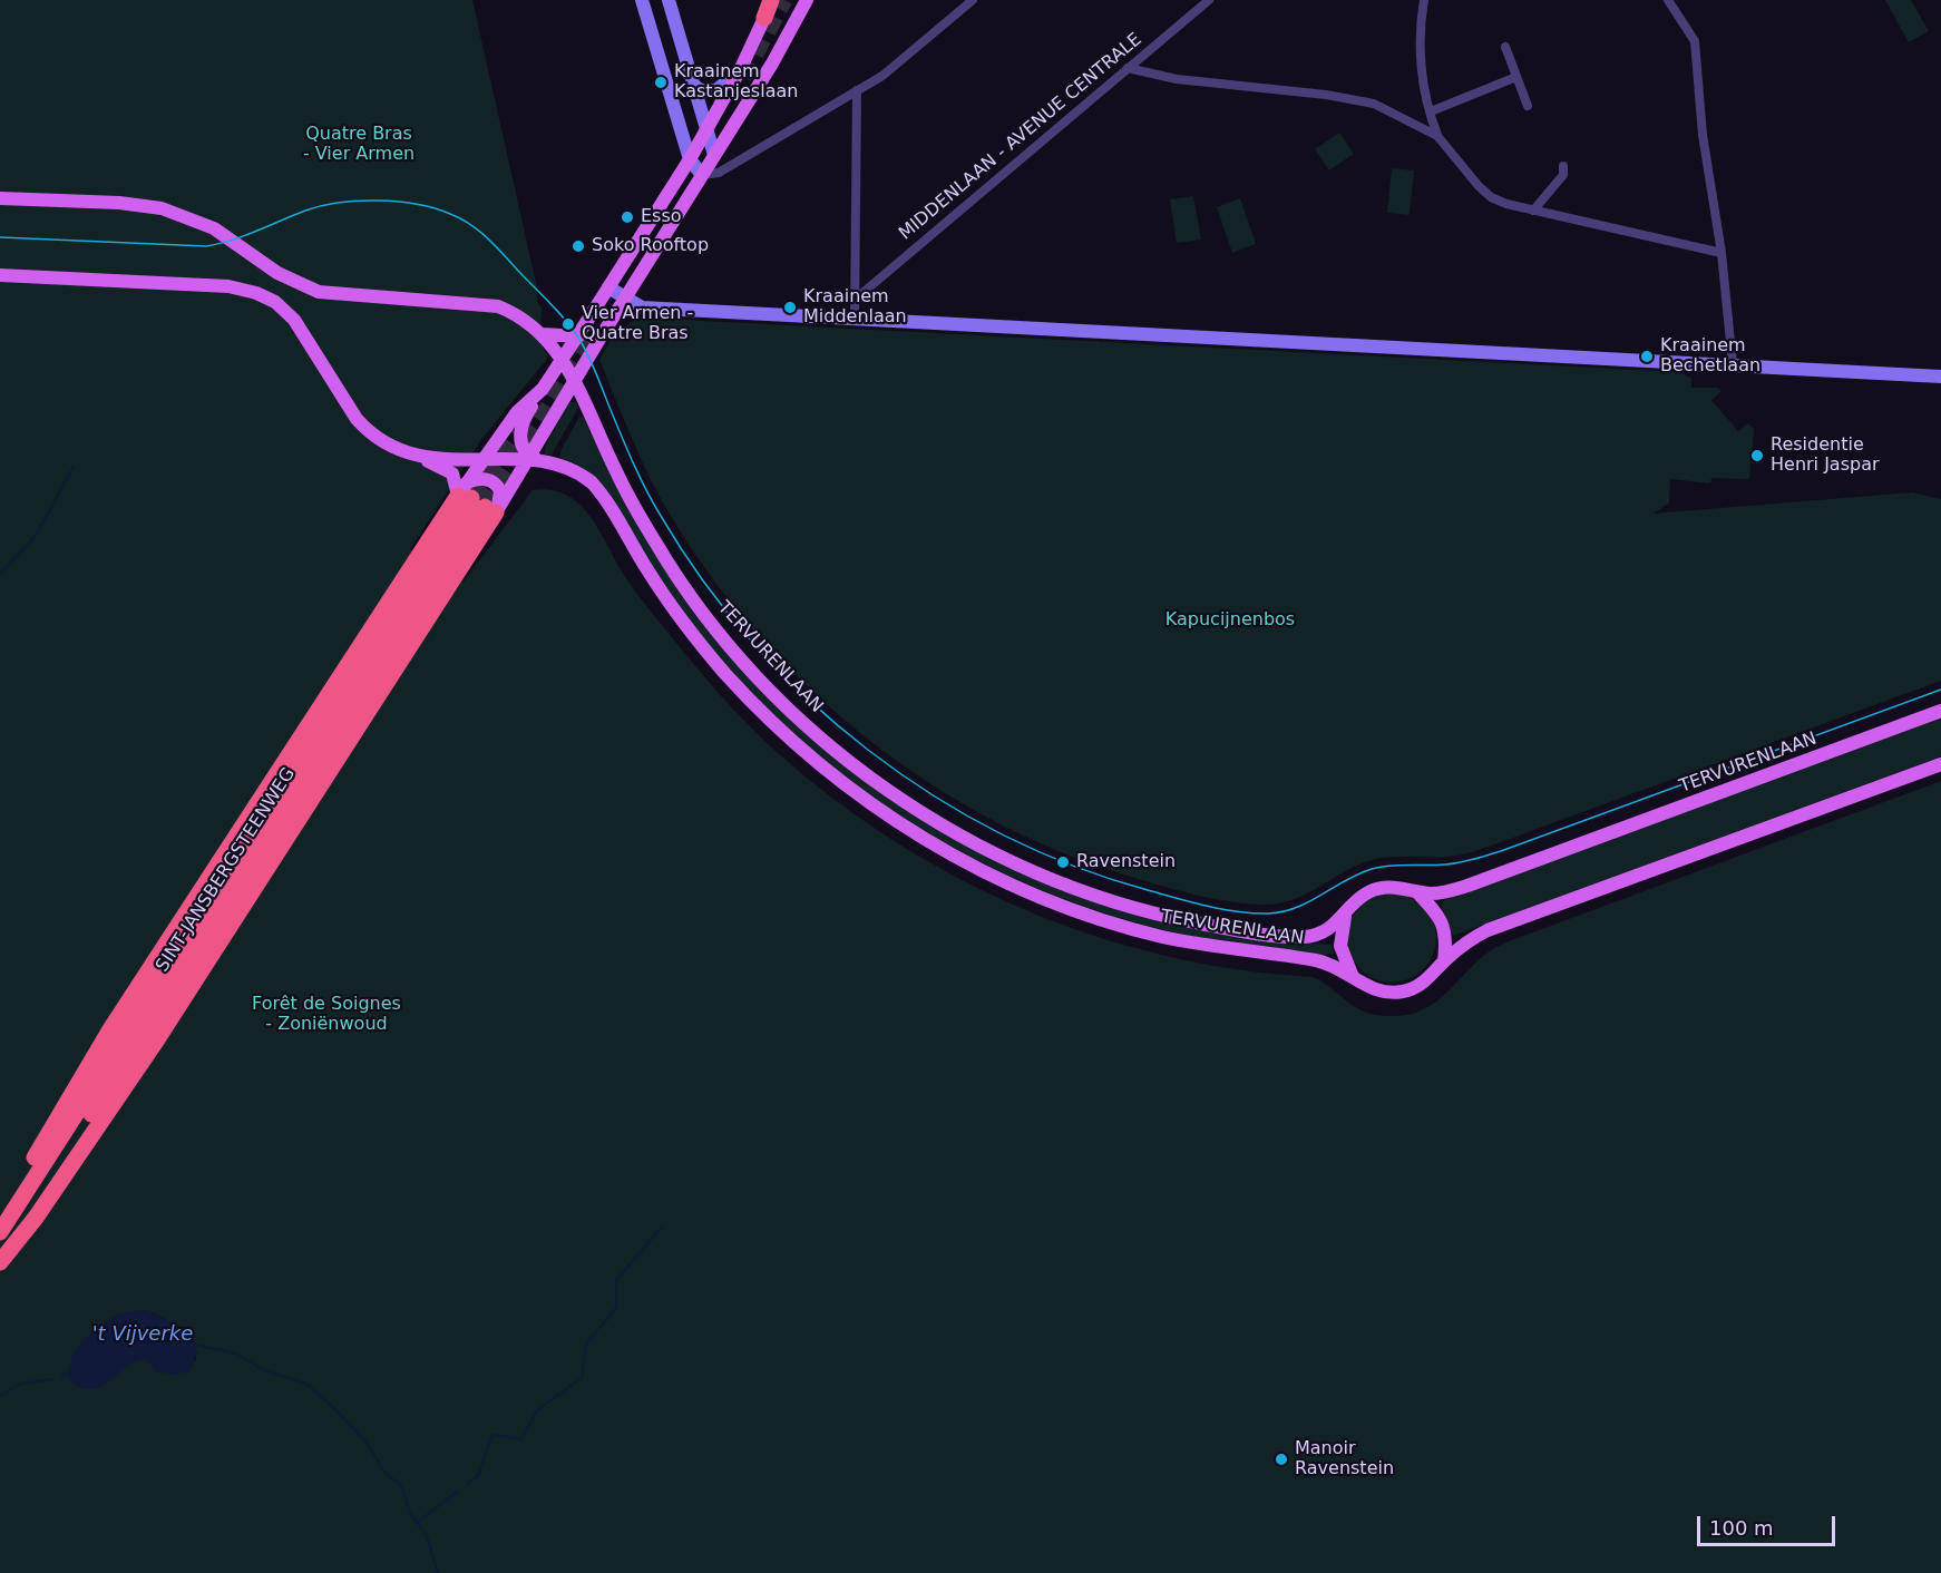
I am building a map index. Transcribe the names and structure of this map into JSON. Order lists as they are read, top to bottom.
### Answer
{
  "streets": {
    "highway": ["SINT-JANSBERGSTEENWEG"],
    "main road": ["TERVURENLAAN"],
    "street": ["MIDDENLAAN - AVENUE CENTRALE"]
  },
  "water": ["'t Vijverke"],
  "parks": ["Quatre Bras - Vier Armen", "Kapucijnenbos", "Forêt de Soignes - Zoniënwoud"],
  "places": [
    "Kraainem Kastanjeslaan",
    "Esso",
    "Soko Rooftop",
    "Kraainem Middenlaan",
    "Vier Armen - Quatre Bras",
    "Kraainem Bechetlaan",
    "Residentie Henri Jaspar",
    "Ravenstein",
    "Manoir Ravenstein"
  ],
  "scale_bar": "100 m"
}
